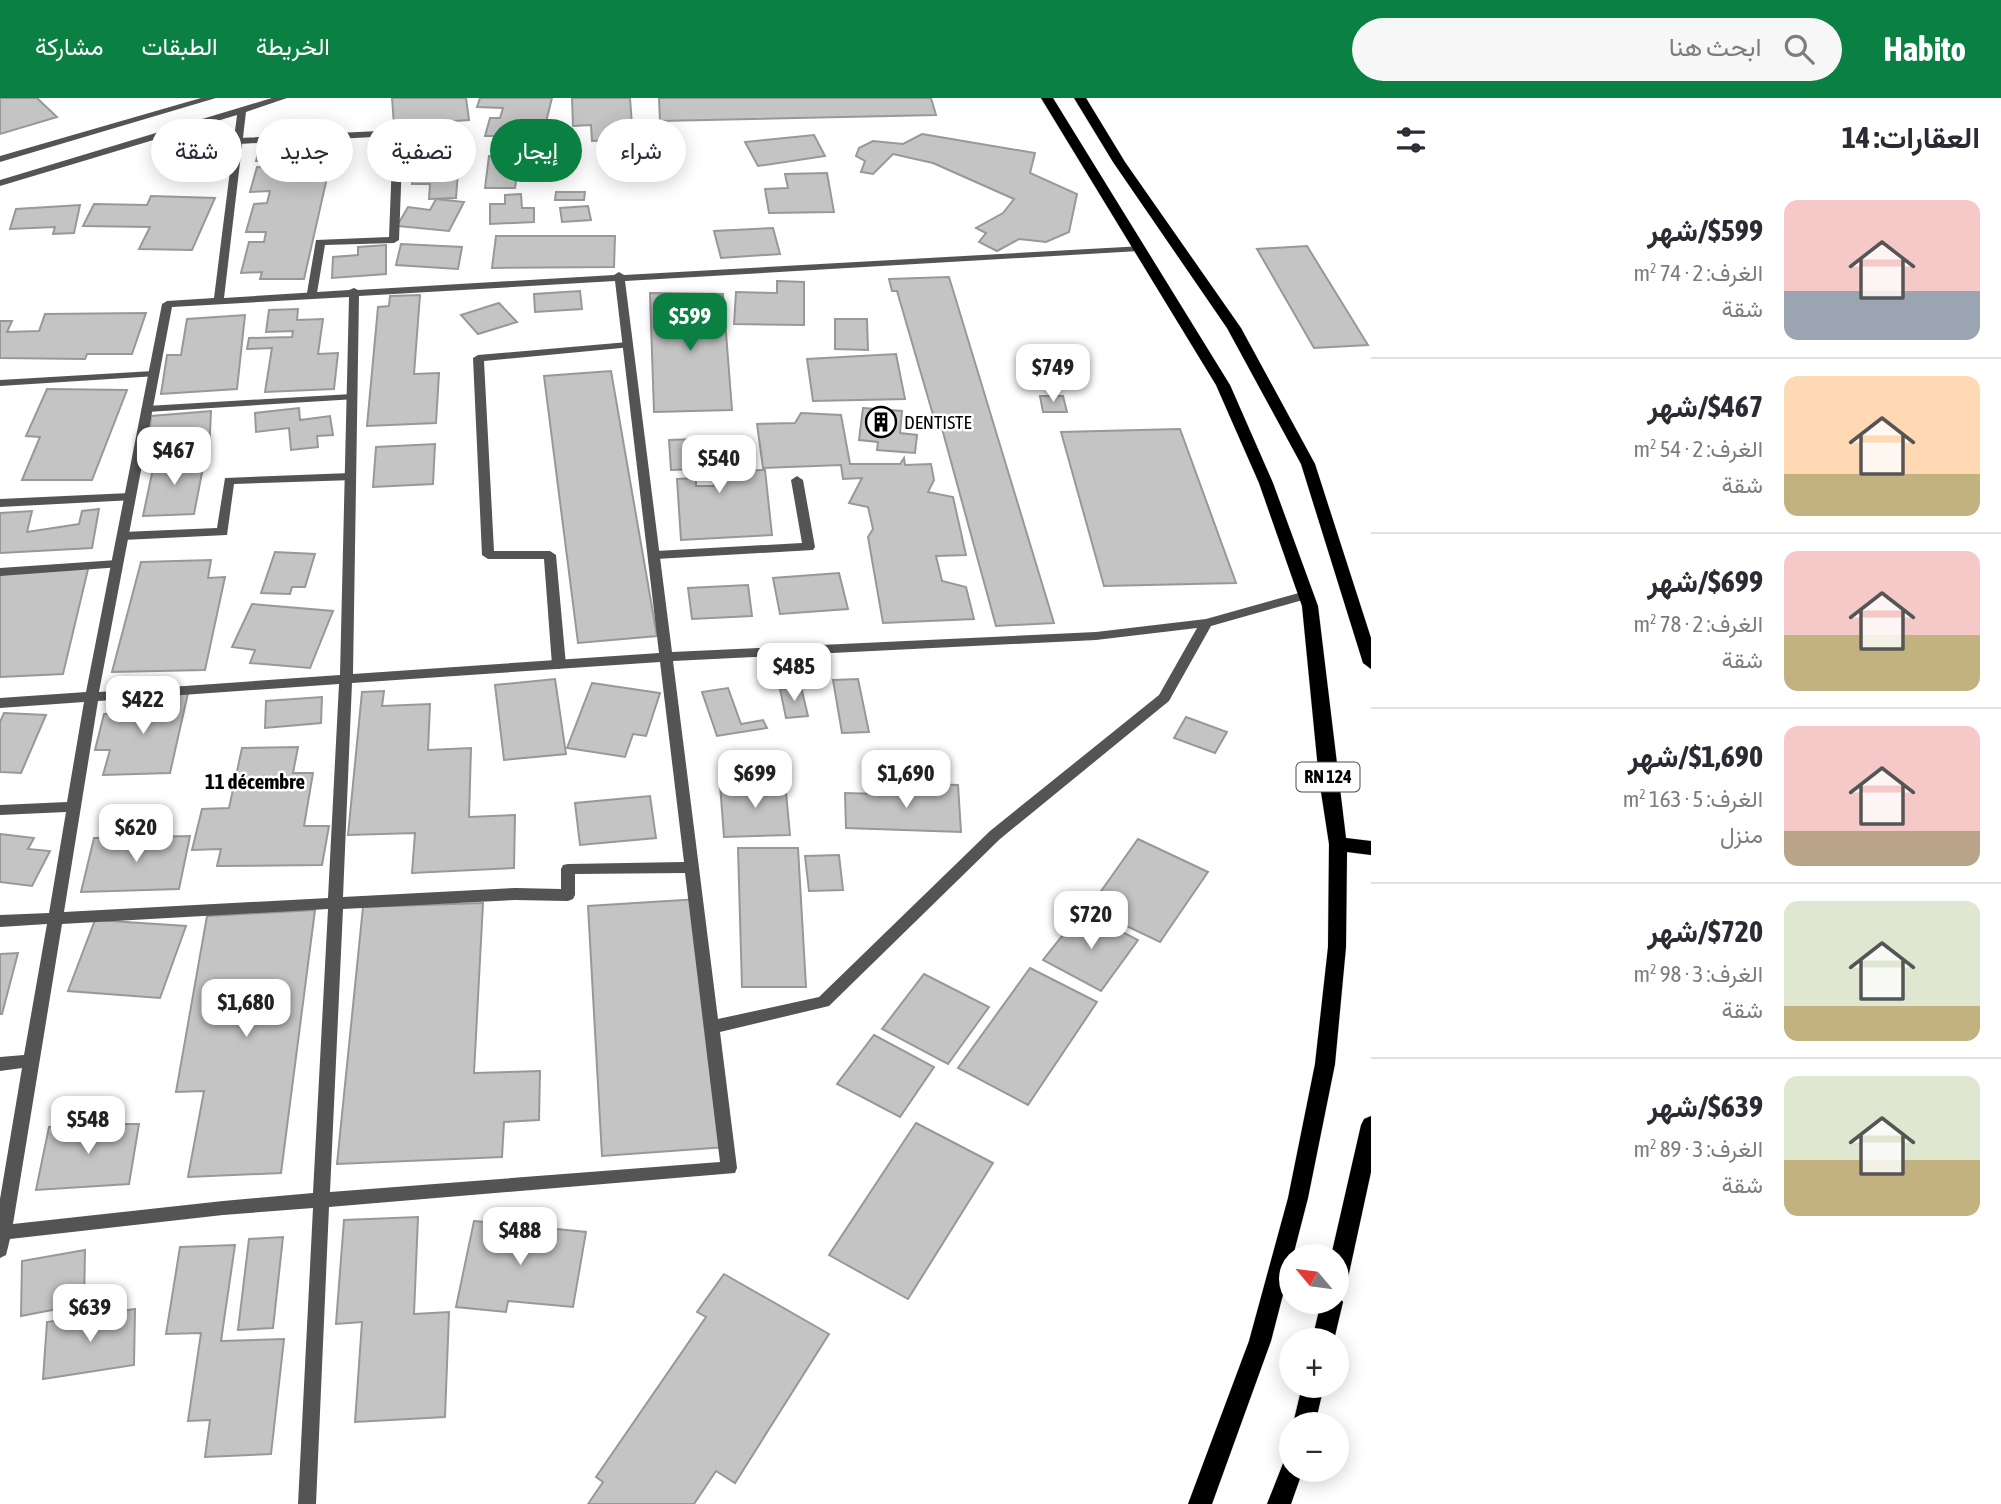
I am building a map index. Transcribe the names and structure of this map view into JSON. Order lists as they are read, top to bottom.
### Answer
{
  "streets": {
    "main road": ["RN 124"]
  },
  "districts": ["11 décembre"],
  "places": {
    "building": ["DENTISTE"]
  },
  "north": "top left",
  "page": {
    "header": "Habito",
    "search": "ابحث هنا",
    "nav": ["الخريطة", "الطبقات", "مشاركة"],
    "heading": "العقارات: 14",
    "chip": [
      "شراء",
      "إيجار",
      "تصفية",
      "جديد",
      "شقة"
    ],
    "list": [
      {
        "name": "$599/شهر",
        "note": "الغرف: 2 · 74 m² · شقة"
      },
      {
        "name": "$467/شهر",
        "note": "الغرف: 2 · 54 m² · شقة"
      },
      {
        "name": "$699/شهر",
        "note": "الغرف: 2 · 78 m² · شقة"
      },
      {
        "name": "$1,690/شهر",
        "note": "الغرف: 5 · 163 m² · منزل"
      },
      {
        "name": "$720/شهر",
        "note": "الغرف: 3 · 98 m² · شقة"
      },
      {
        "name": "$639/شهر",
        "note": "الغرف: 3 · 89 m² · شقة"
      }
    ],
    "price": [
      "$599",
      "$749",
      "$467",
      "$540",
      "$485",
      "$422",
      "$699",
      "$1,690",
      "$620",
      "$720",
      "$1,680",
      "$548",
      "$488",
      "$639"
    ],
    "map_buttons": ["+", "−"]
  }
}
